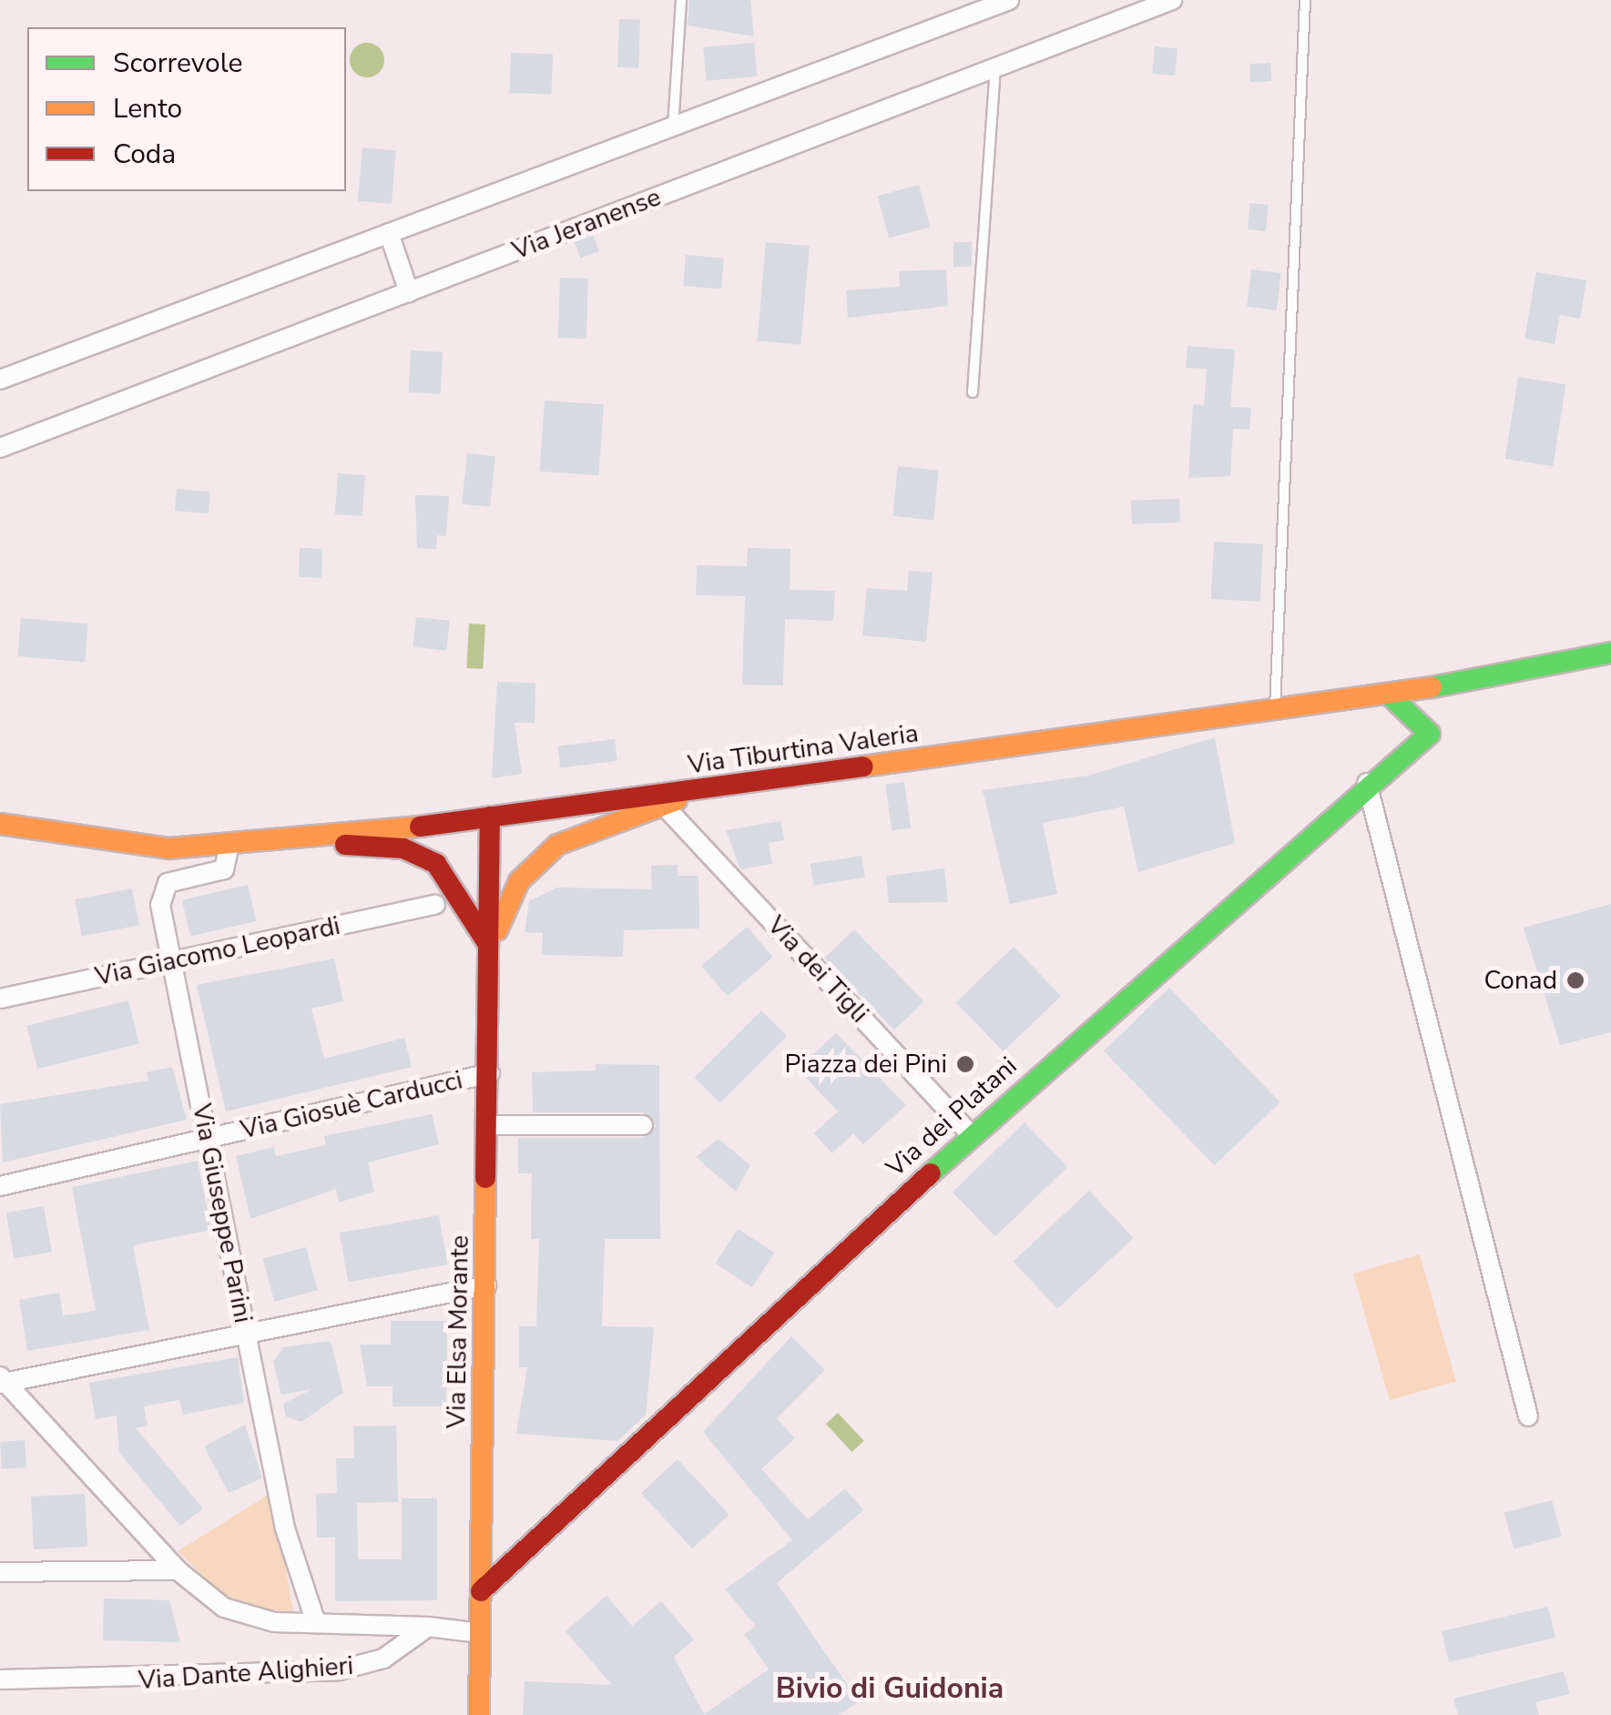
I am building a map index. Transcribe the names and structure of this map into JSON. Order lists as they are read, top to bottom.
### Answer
{
  "streets": {
    "street": [
      "Via Jeranense",
      "Via Tiburtina Valeria",
      "Via Giacomo Leopardi",
      "Via dei Tigli",
      "Via Giosuè Carducci",
      "Via dei Platani",
      "Via Giuseppe Parini",
      "Via Elsa Morante",
      "Via Dante Alighieri"
    ]
  },
  "crossings": [
    ["Via Tiburtina Valeria", "Via dei Platani"],
    ["Via Tiburtina Valeria", "Via Giuseppe Parini"],
    ["Via Tiburtina Valeria", "Via Elsa Morante"],
    ["Via Giacomo Leopardi", "Via Giuseppe Parini"],
    ["Via dei Tigli", "Via dei Platani"],
    ["Via dei Tigli", "Via Elsa Morante"],
    ["Via Giosuè Carducci", "Via Giuseppe Parini"],
    ["Via Giosuè Carducci", "Via Elsa Morante"],
    ["Via dei Platani", "Via Elsa Morante"]
  ],
  "districts": ["Bivio di Guidonia"],
  "places": ["Conad", "Piazza dei Pini"],
  "legend": ["Scorrevole", "Lento", "Coda"]
}
